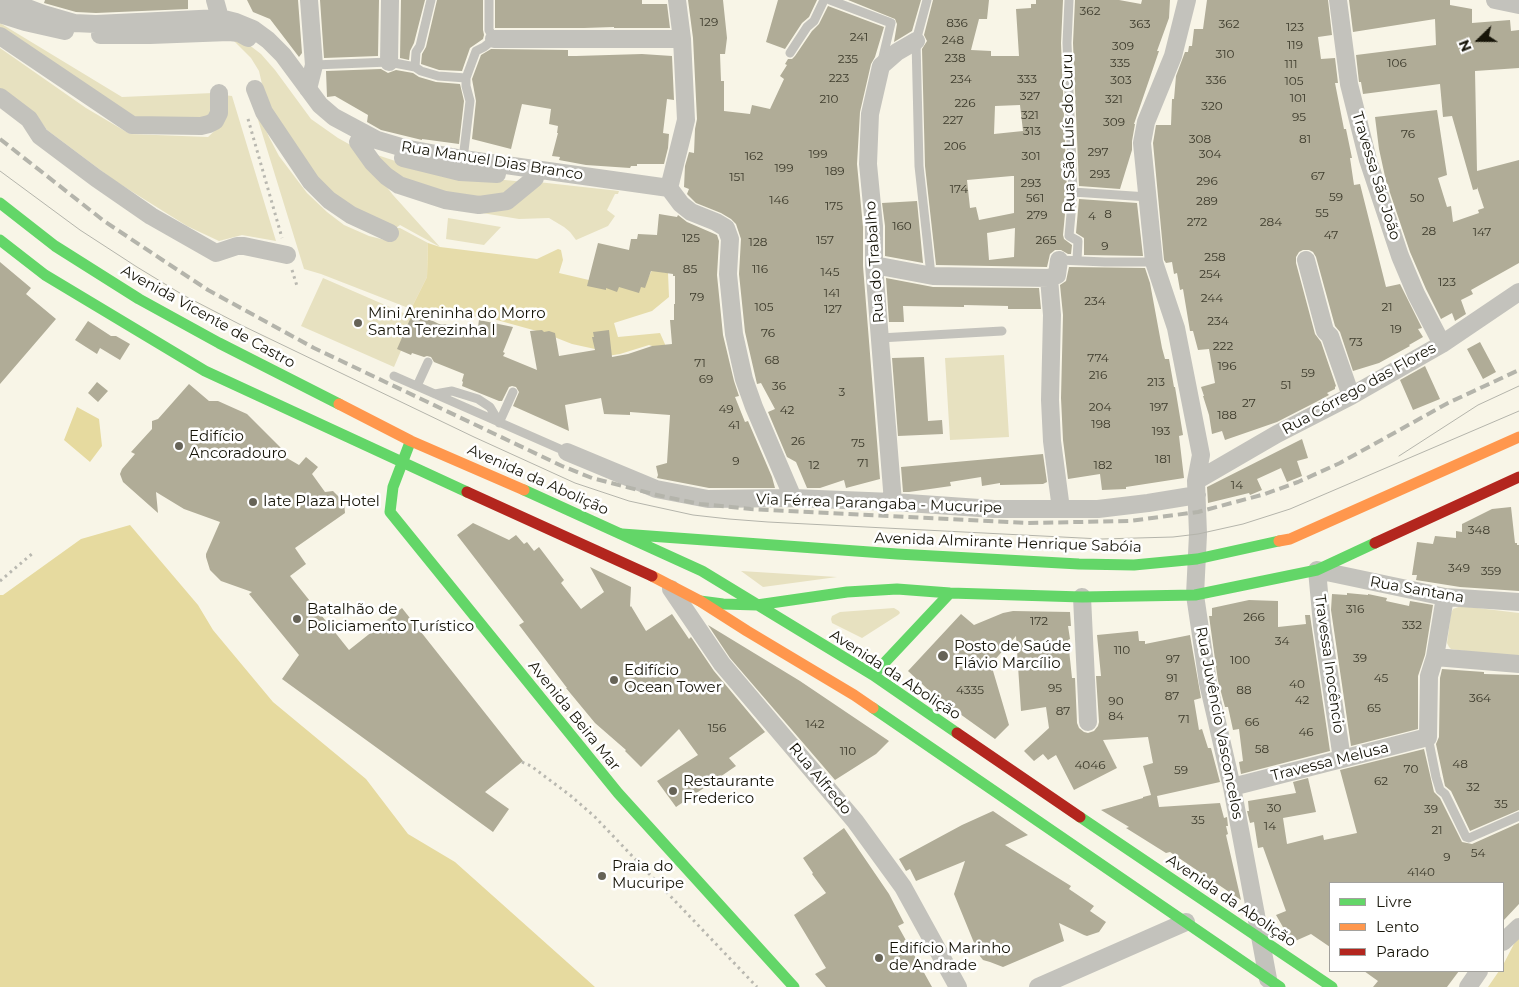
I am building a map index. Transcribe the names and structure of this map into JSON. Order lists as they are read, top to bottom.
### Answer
{
  "streets": {
    "main road": [
      "Avenida Vicente de Castro",
      "Avenida da Abolição",
      "Avenida Almirante Henrique Sabóia",
      "Avenida Beira Mar"
    ],
    "street": [
      "Rua Manuel Dias Branco",
      "Travessa São João",
      "Rua do Trabalho",
      "Rua Córrego das Flores",
      "Via Férrea Parangaba - Mucuripe",
      "Rua Santana",
      "Travessa Inocêncio",
      "Rua Juvêncio Vasconcelos",
      "Travessa Melusa",
      "Rua Alfredo"
    ],
    "lane": ["Rua São Luís do Curu"]
  },
  "crossings": [
    ["Travessa São João", "Rua Córrego das Flores"],
    ["Rua do Trabalho", "Via Férrea Parangaba - Mucuripe"],
    ["Avenida Vicente de Castro", "Avenida da Abolição"],
    ["Avenida Vicente de Castro", "Avenida Beira Mar"],
    ["Rua Córrego das Flores", "Via Férrea Parangaba - Mucuripe"],
    ["Rua Córrego das Flores", "Rua Juvêncio Vasconcelos"],
    ["Avenida da Abolição", "Avenida Almirante Henrique Sabóia"],
    ["Avenida da Abolição", "Avenida Beira Mar"],
    ["Avenida da Abolição", "Rua Juvêncio Vasconcelos"],
    ["Via Férrea Parangaba - Mucuripe", "Rua Juvêncio Vasconcelos"],
    ["Avenida Almirante Henrique Sabóia", "Rua Juvêncio Vasconcelos"],
    ["Rua Santana", "Travessa Inocêncio"],
    ["Travessa Inocêncio", "Travessa Melusa"],
    ["Rua Juvêncio Vasconcelos", "Travessa Melusa"]
  ],
  "places": [
    "Mini Areninha do Morro Santa Terezinha I",
    "Edifício Ancoradouro",
    "Iate Plaza Hotel",
    "Batalhão de Policiamento Turístico",
    "Posto de Saúde Flávio Marcílio",
    "Edifício Ocean Tower",
    "Restaurante Frederico",
    "Praia do Mucuripe",
    "Edifício Marinho de Andrade"
  ],
  "house_numbers": [
    "362",
    "129",
    "836",
    "363",
    "362",
    "123",
    "241",
    "248",
    "119",
    "309",
    "310",
    "238",
    "235",
    "335",
    "106",
    "111",
    "223",
    "234",
    "333",
    "303",
    "336",
    "105",
    "327",
    "101",
    "210",
    "321",
    "226",
    "320",
    "321",
    "95",
    "227",
    "309",
    "313",
    "76",
    "308",
    "81",
    "206",
    "297",
    "199",
    "304",
    "162",
    "301",
    "199",
    "189",
    "293",
    "67",
    "151",
    "296",
    "293",
    "174",
    "59",
    "561",
    "50",
    "146",
    "289",
    "175",
    "55",
    "8",
    "279",
    "4",
    "272",
    "284",
    "160",
    "28",
    "147",
    "47",
    "125",
    "157",
    "265",
    "128",
    "9",
    "258",
    "85",
    "116",
    "145",
    "254",
    "123",
    "141",
    "79",
    "244",
    "234",
    "105",
    "21",
    "127",
    "234",
    "19",
    "76",
    "73",
    "222",
    "774",
    "68",
    "71",
    "196",
    "59",
    "216",
    "69",
    "213",
    "51",
    "36",
    "3",
    "27",
    "204",
    "197",
    "49",
    "42",
    "188",
    "198",
    "41",
    "193",
    "26",
    "75",
    "181",
    "9",
    "71",
    "12",
    "182",
    "14",
    "348",
    "349",
    "359",
    "316",
    "266",
    "172",
    "332",
    "34",
    "110",
    "39",
    "97",
    "100",
    "91",
    "45",
    "40",
    "95",
    "4335",
    "88",
    "87",
    "364",
    "42",
    "90",
    "65",
    "87",
    "84",
    "71",
    "66",
    "142",
    "156",
    "46",
    "58",
    "110",
    "48",
    "4046",
    "70",
    "59",
    "62",
    "32",
    "35",
    "30",
    "39",
    "35",
    "14",
    "21",
    "54",
    "9",
    "4140"
  ],
  "legend": ["Livre", "Lento", "Parado"],
  "north": "left"
}
